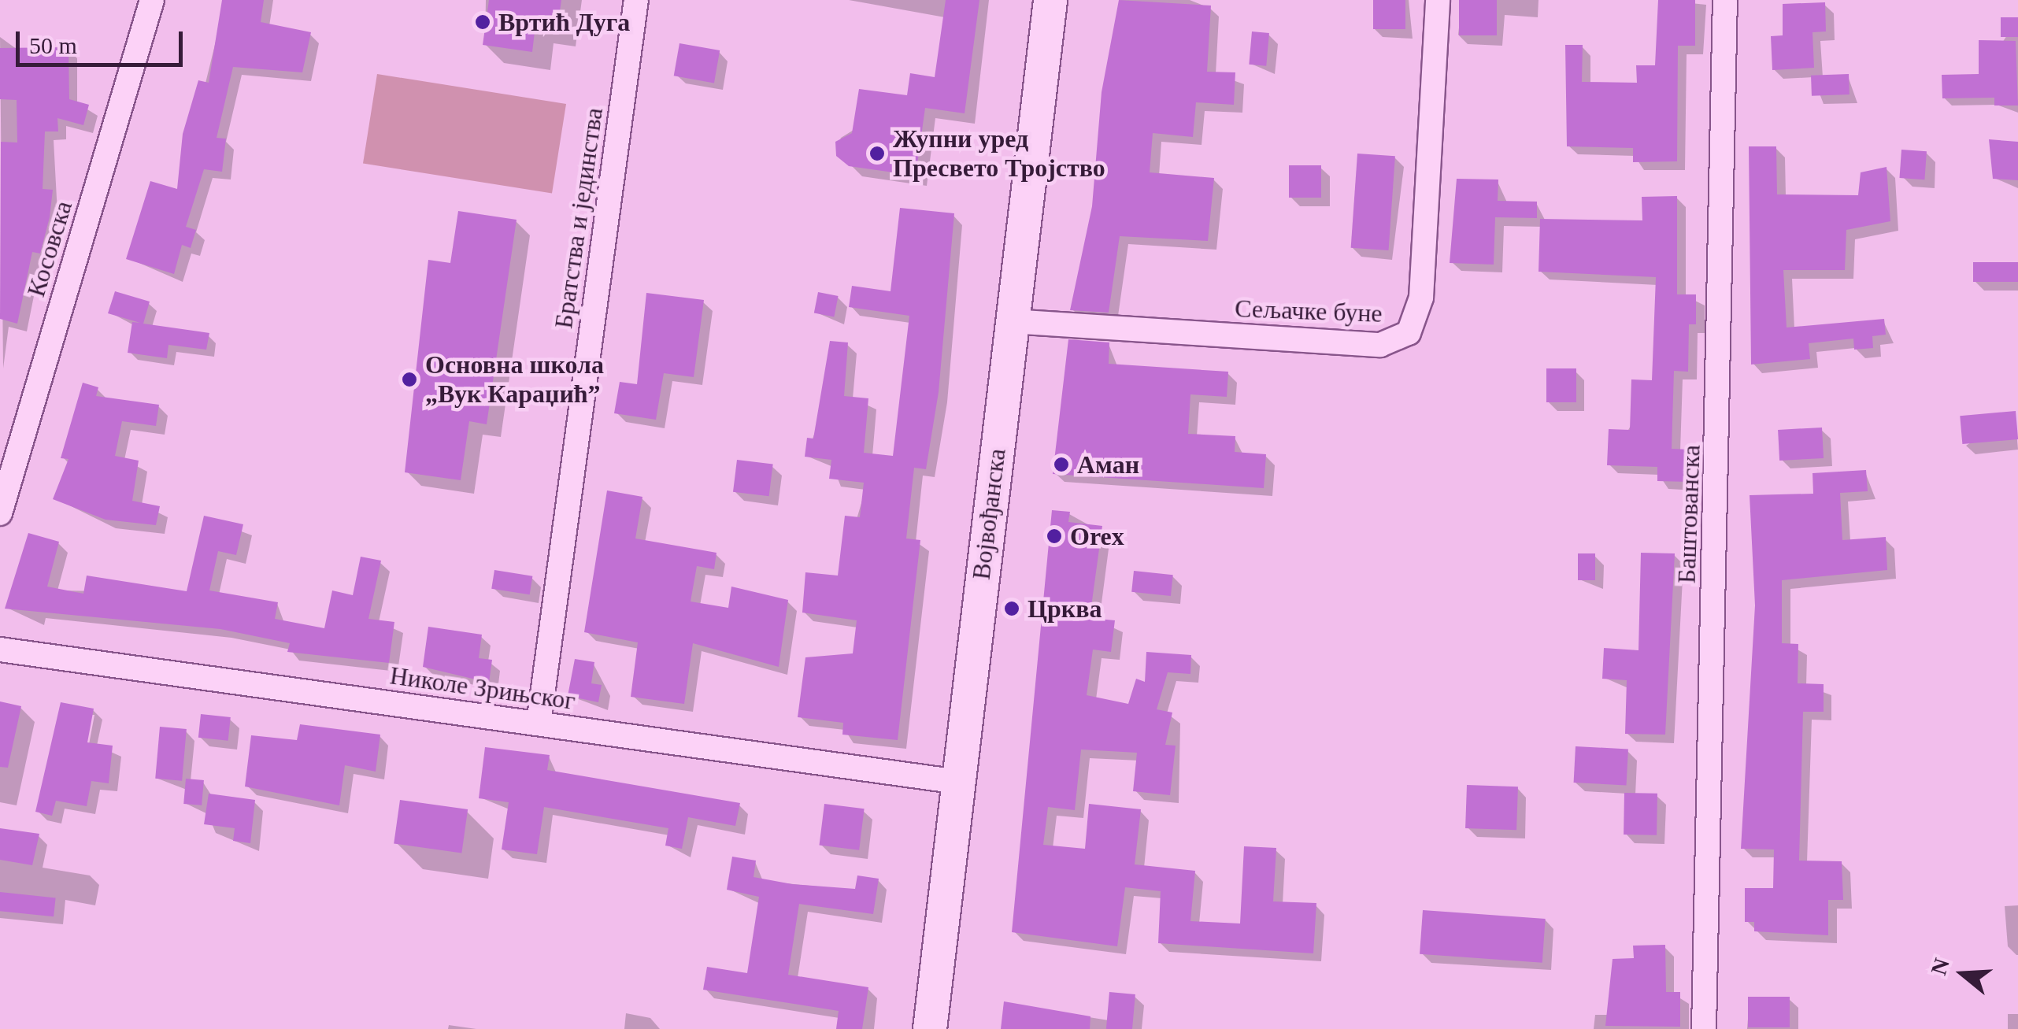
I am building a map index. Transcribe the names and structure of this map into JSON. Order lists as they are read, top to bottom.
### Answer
{
  "streets": {
    "main road": ["Војвођанска"],
    "street": [
      "Братства и јединства",
      "Косовска",
      "Сељачке буне",
      "Баштованска",
      "Николе Зрињског"
    ]
  },
  "crossings": [
    ["Братства и јединства", "Николе Зрињског"],
    ["Сељачке буне", "Војвођанска"],
    ["Војвођанска", "Николе Зрињског"]
  ],
  "places": [
    "Вртић Дуга",
    "Жупни уред Пресвето Тројство",
    "Основна школа „Вук Караџић”",
    "Аман",
    "Orex",
    "Црква"
  ],
  "scale_bar": "50 m",
  "north": "left"
}
